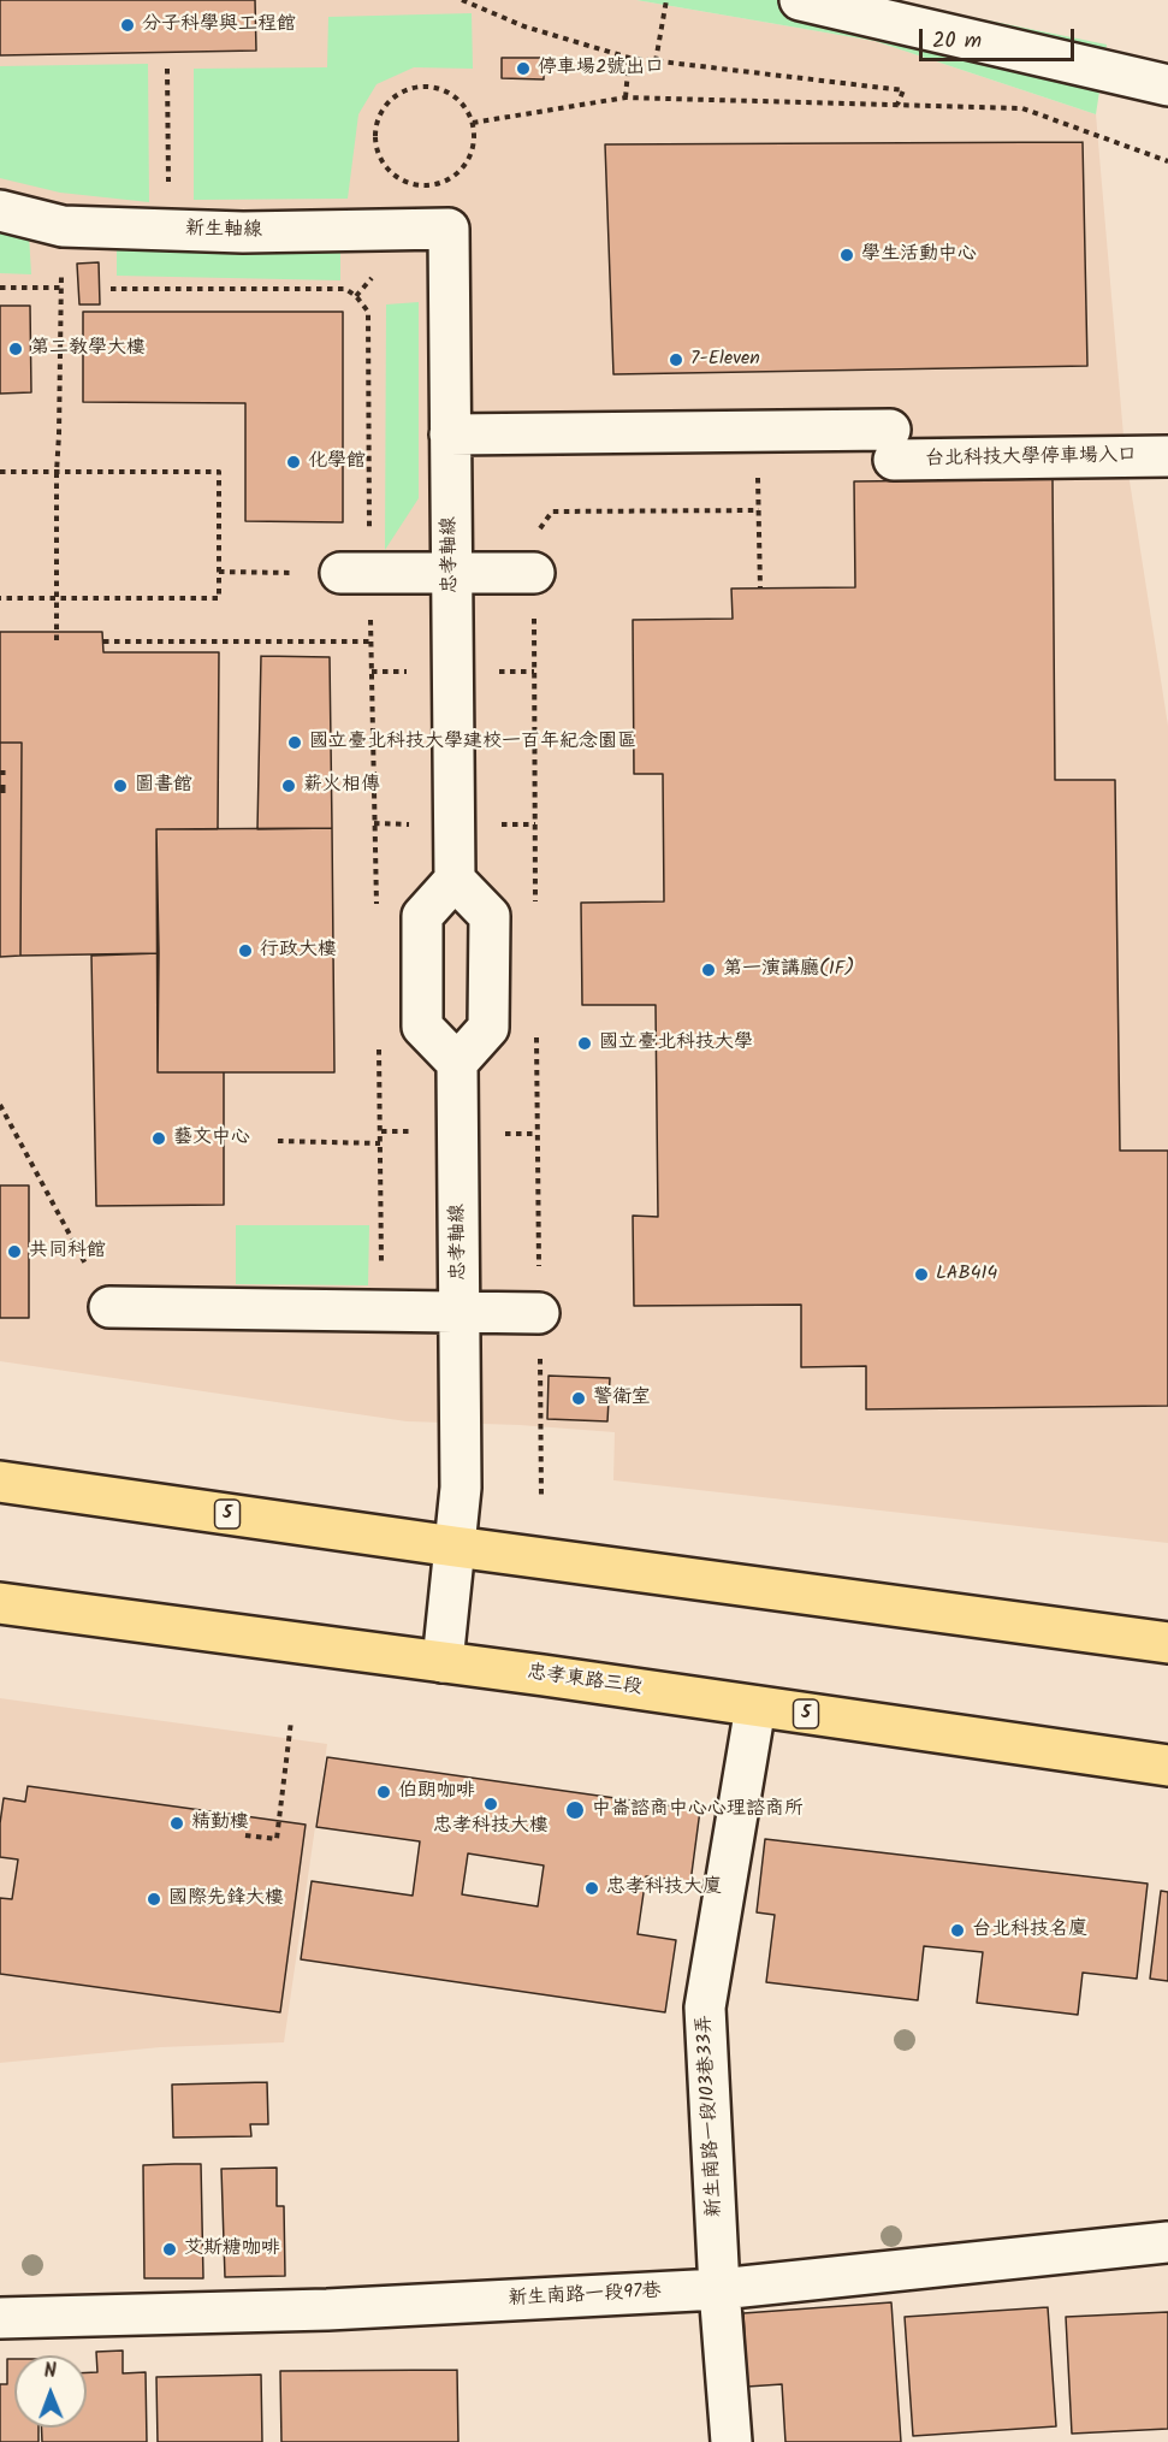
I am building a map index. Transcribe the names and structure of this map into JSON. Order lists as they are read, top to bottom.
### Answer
{
  "streets": {
    "main road": ["5", "忠孝東路三段"],
    "street": [
      "新生軸線",
      "台北科技大學停車場入口",
      "忠孝軸線",
      "新生南路一段103巷33弄",
      "新生南路一段97巷"
    ]
  },
  "crossings": [
    ["新生軸線", "忠孝軸線"],
    ["台北科技大學停車場入口", "忠孝軸線"],
    ["忠孝軸線", "5"],
    ["忠孝軸線", "忠孝東路三段"],
    ["忠孝東路三段", "新生南路一段103巷33弄"],
    ["新生南路一段103巷33弄", "新生南路一段97巷"]
  ],
  "places": [
    "分子科學與工程館",
    "停車場2號出口",
    "學生活動中心",
    "第二教學大樓",
    "7-Eleven",
    "化學館",
    "國立臺北科技大學建校一百年紀念園區",
    "圖書館",
    "薪火相傳",
    "行政大樓",
    "第一演講廳(1F)",
    "國立臺北科技大學",
    "藝文中心",
    "共同科館",
    "LAB414",
    "警衛室",
    "伯朗咖啡",
    "忠孝科技大樓",
    "中崙諮商中心心理諮商所",
    "精勤樓",
    "忠孝科技大廈",
    "國際先鋒大樓",
    "台北科技名廈",
    "艾斯糖咖啡"
  ],
  "scale_bar": "20 m",
  "north": "top"
}
